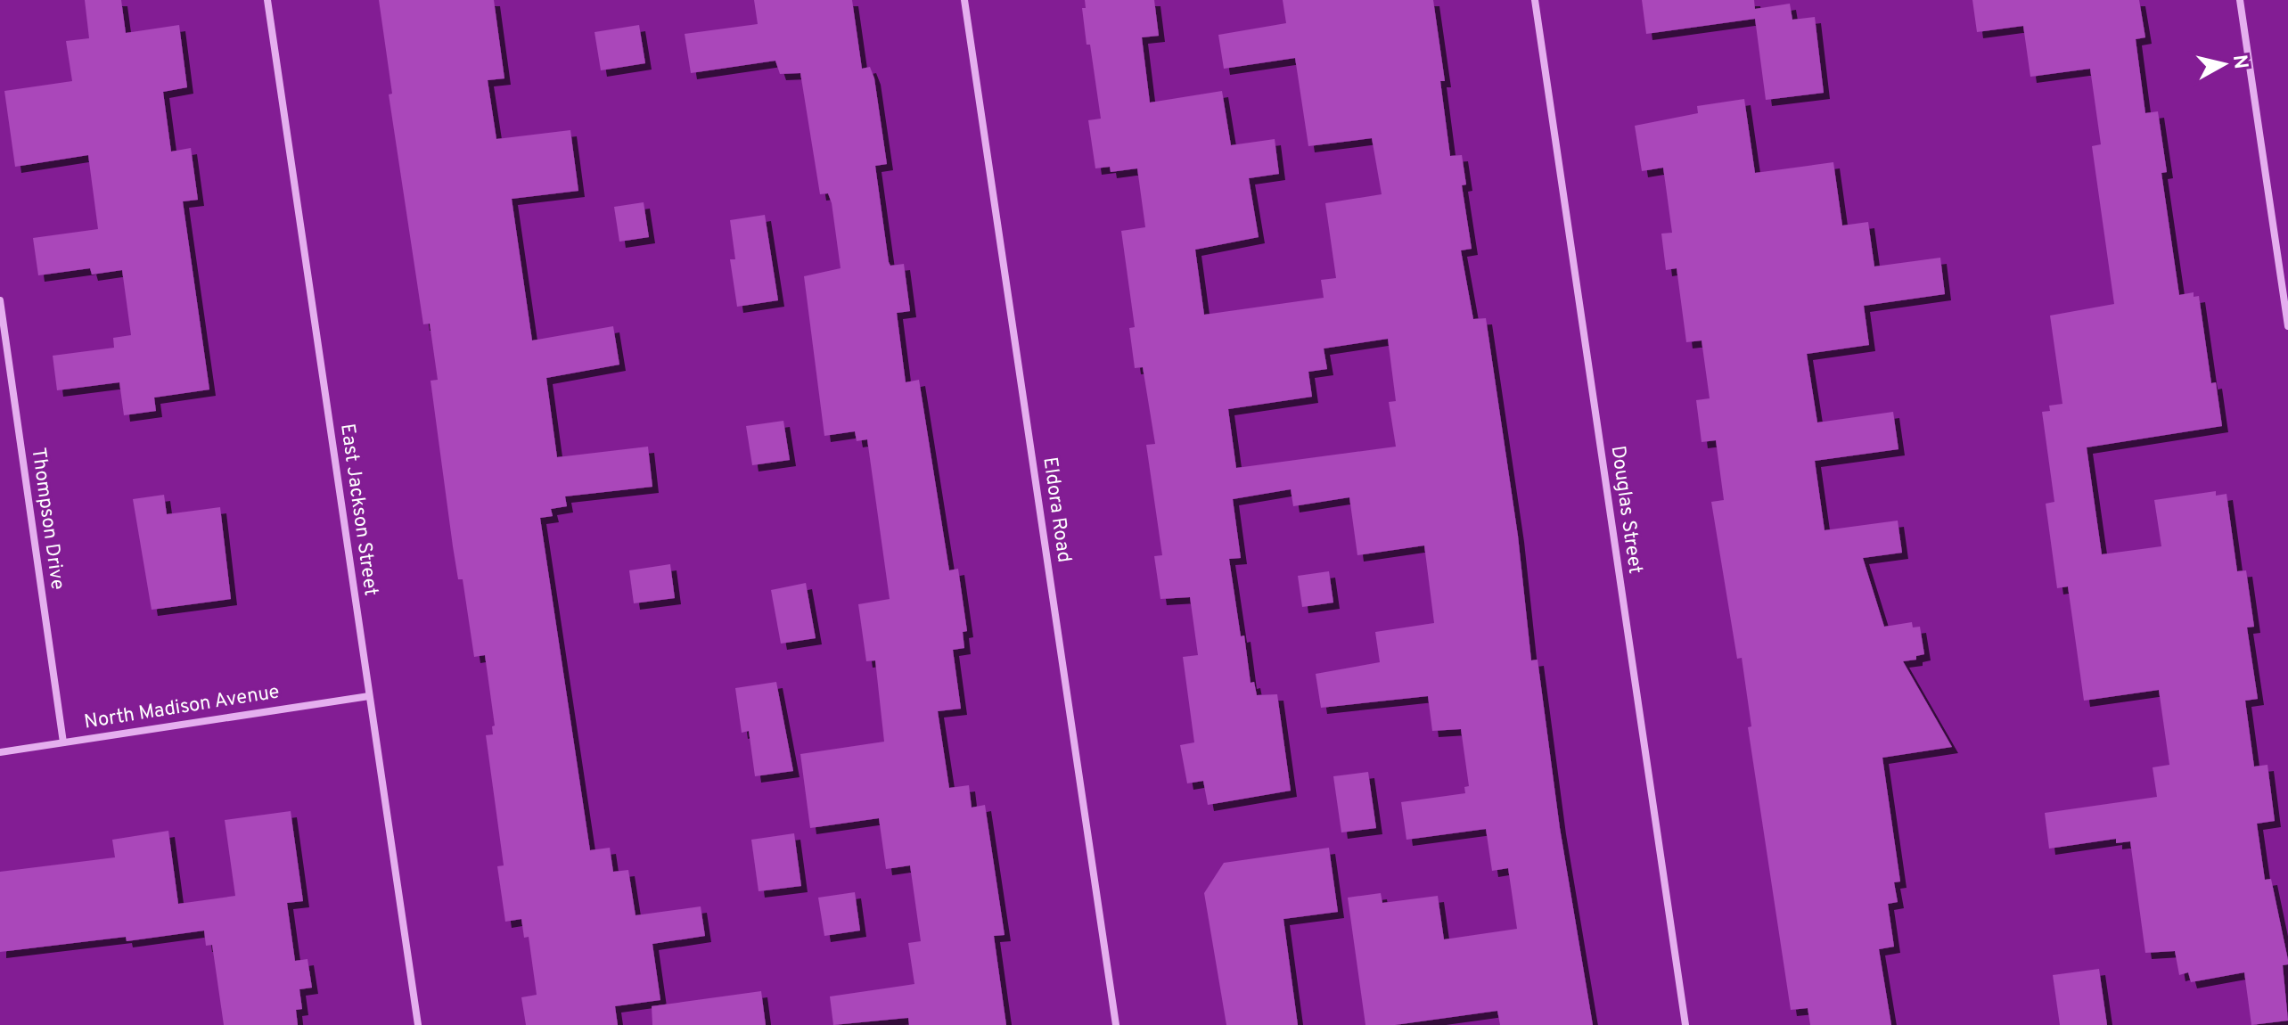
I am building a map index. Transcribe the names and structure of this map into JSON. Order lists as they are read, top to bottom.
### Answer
{
  "streets": {
    "street": [
      "East Jackson Street",
      "Eldora Road",
      "Douglas Street",
      "Thompson Drive",
      "North Madison Avenue"
    ]
  },
  "crossings": [
    ["East Jackson Street", "North Madison Avenue"],
    ["Thompson Drive", "North Madison Avenue"]
  ],
  "north": "right"
}
